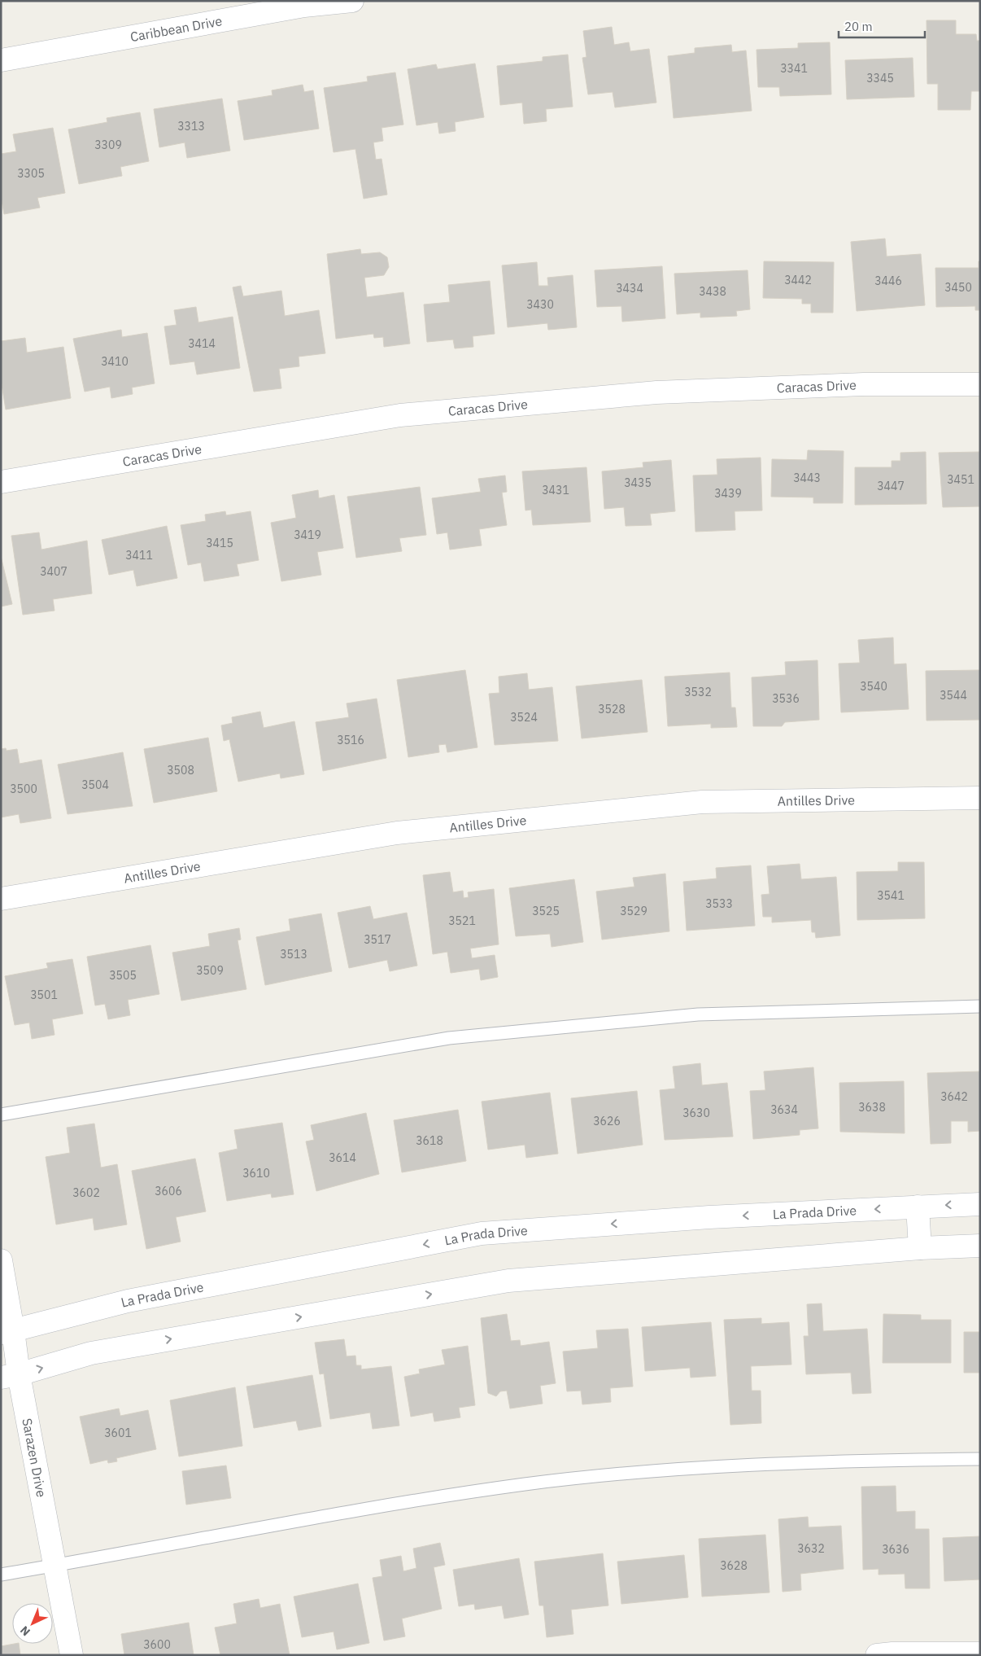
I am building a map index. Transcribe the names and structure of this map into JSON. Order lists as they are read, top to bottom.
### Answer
{
  "streets": {
    "street": [
      "Caribbean Drive",
      "Caracas Drive",
      "Antilles Drive",
      "La Prada Drive",
      "Sarazen Drive"
    ]
  },
  "crossings": [
    ["La Prada Drive", "Sarazen Drive"]
  ],
  "house_numbers": [
    "3341",
    "3345",
    "3313",
    "3309",
    "3305",
    "3442",
    "3446",
    "3450",
    "3434",
    "3438",
    "3430",
    "3414",
    "3410",
    "3443",
    "3451",
    "3435",
    "3447",
    "3431",
    "3439",
    "3419",
    "3415",
    "3411",
    "3407",
    "3540",
    "3532",
    "3544",
    "3536",
    "3528",
    "3524",
    "3516",
    "3508",
    "3504",
    "3500",
    "3541",
    "3533",
    "3525",
    "3529",
    "3521",
    "3517",
    "3513",
    "3509",
    "3505",
    "3501",
    "3642",
    "3638",
    "3634",
    "3630",
    "3626",
    "3618",
    "3614",
    "3610",
    "3606",
    "3602",
    "3601",
    "3632",
    "3636",
    "3628",
    "3600"
  ],
  "scale_bar": "20 m",
  "north": "bottom left"
}
